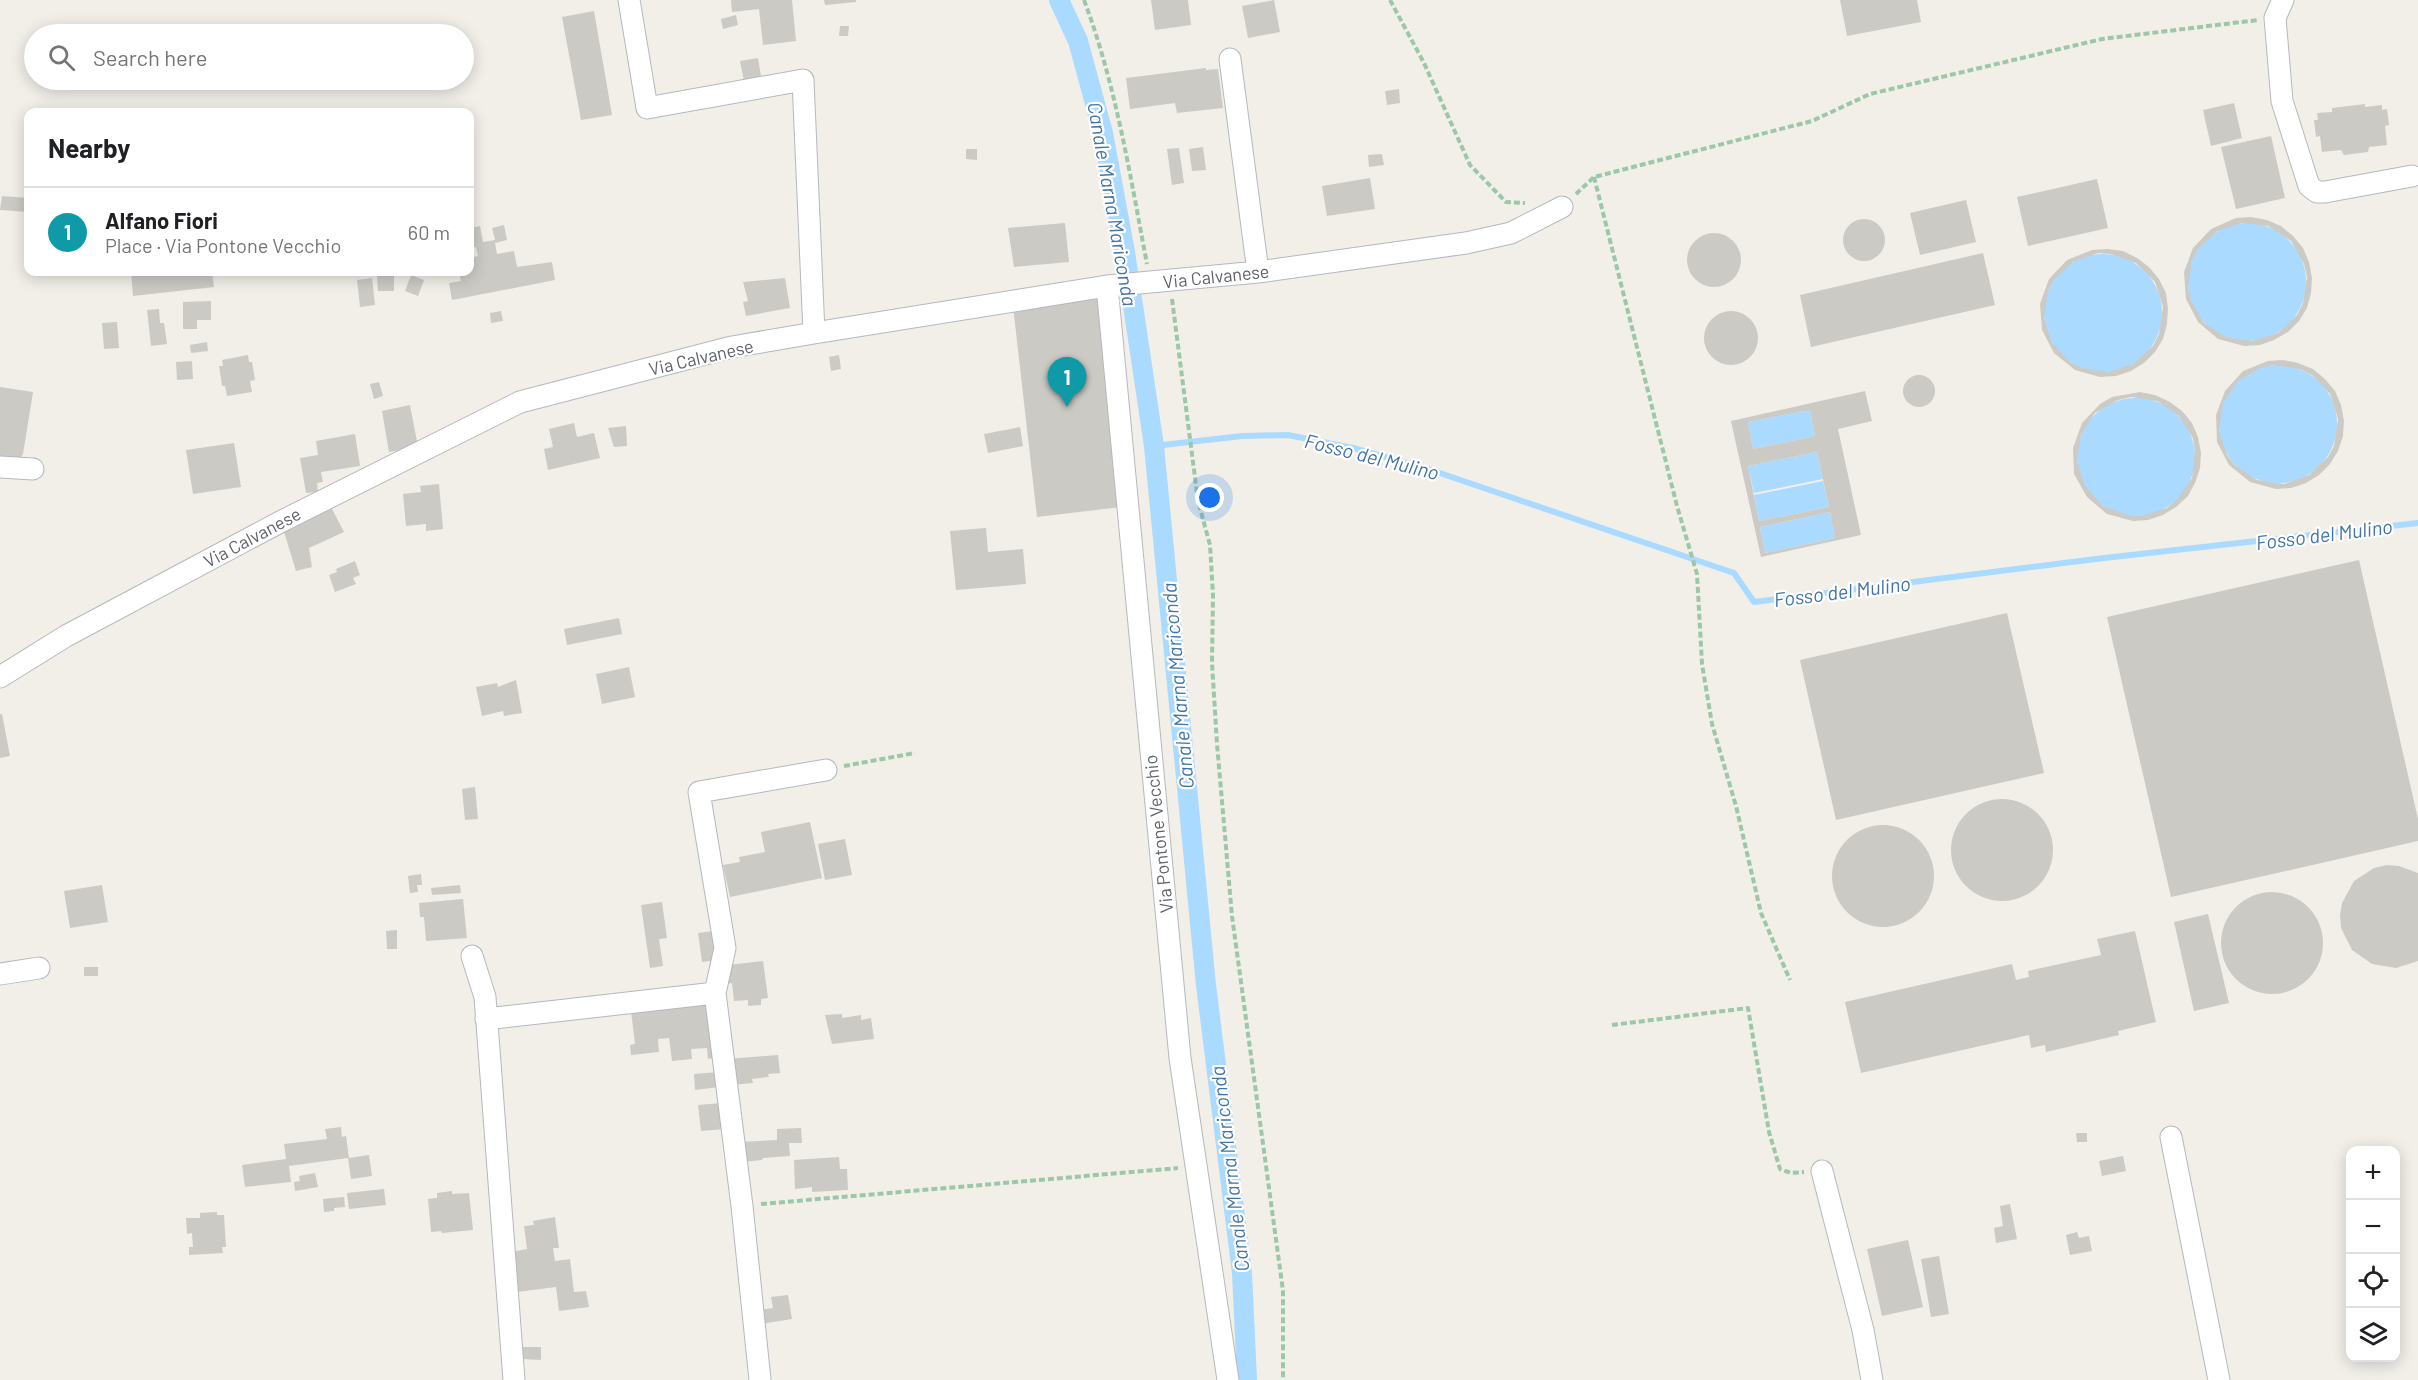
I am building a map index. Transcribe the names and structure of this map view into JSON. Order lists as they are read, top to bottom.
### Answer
{
  "streets": {
    "street": ["Via Calvanese", "Via Pontone Vecchio"]
  },
  "crossings": [
    ["Via Calvanese", "Via Pontone Vecchio"]
  ],
  "water": ["Canale Marna Mariconda", "Fosso del Mulino"],
  "page": {
    "search": "Search here",
    "heading": "Nearby",
    "list": [
      {
        "mark": "1",
        "name": "Alfano Fiori",
        "note": "Place · Via Pontone Vecchio",
        "value": "60 m"
      }
    ],
    "pins": "1",
    "map_buttons": ["+", "−"]
  }
}
